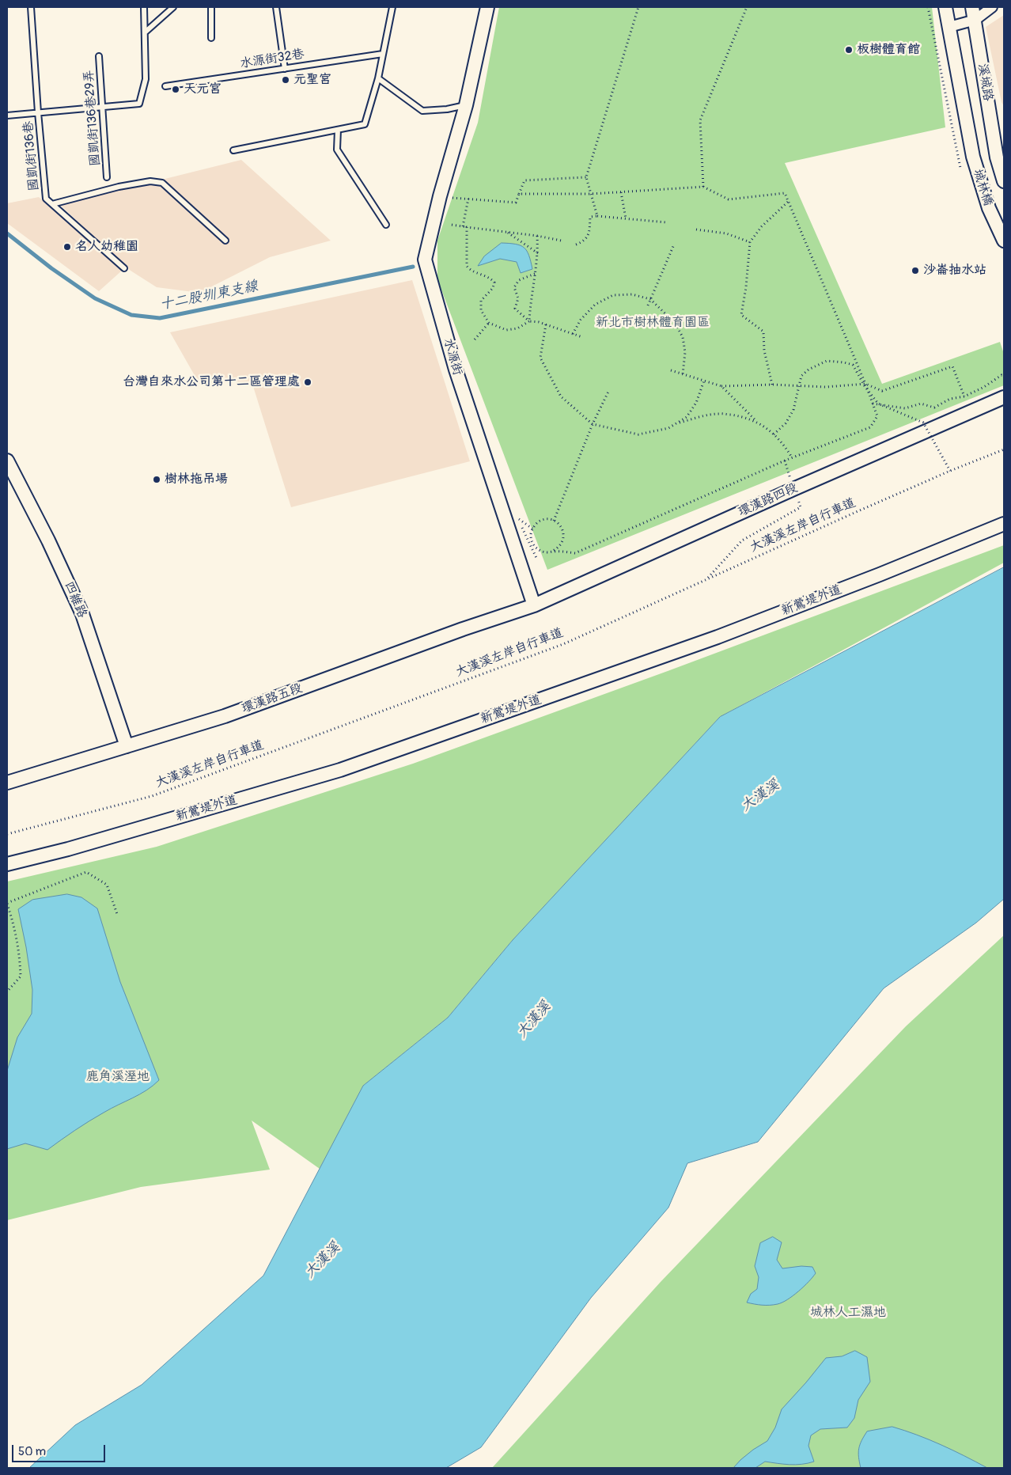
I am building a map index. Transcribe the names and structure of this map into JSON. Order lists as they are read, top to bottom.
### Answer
{
  "streets": {
    "street": [
      "溪城路",
      "城林橋",
      "水源街",
      "環漢路四段",
      "四維路",
      "新鶯堤外道",
      "環漢路五段"
    ],
    "lane": ["水源街32巷", "國凱街136巷29弄", "國凱街136巷"],
    "path": ["大漢溪左岸自行車道"]
  },
  "crossings": [
    ["溪城路", "城林橋"],
    ["水源街", "環漢路四段"],
    ["水源街", "環漢路五段"],
    ["環漢路四段", "環漢路五段"],
    ["四維路", "環漢路五段"]
  ],
  "water": ["十二股圳東支線", "大漢溪"],
  "parks": ["新北市樹林體育園區", "鹿角溪溼地", "城林人工濕地"],
  "places": [
    "板樹體育館",
    "元聖宮",
    "天元宮",
    "名人幼稚園",
    "沙崙抽水站",
    "台灣自來水公司第十二區管理處",
    "樹林拖吊場"
  ],
  "scale_bar": "50 m"
}
